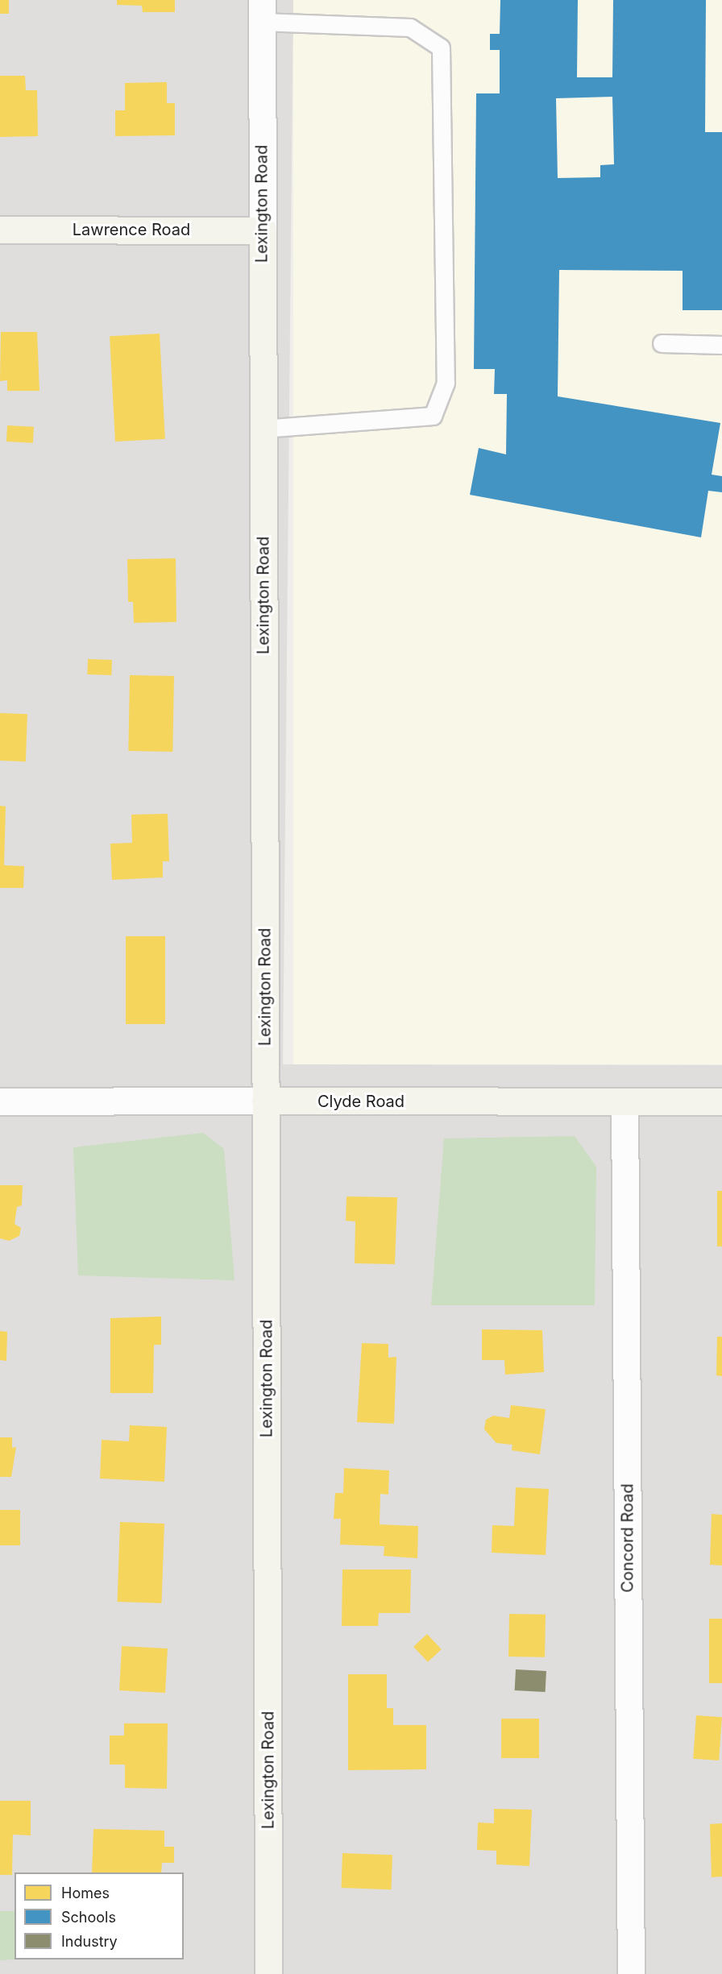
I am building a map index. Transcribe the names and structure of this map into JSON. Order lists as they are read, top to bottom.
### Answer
{
  "streets": {
    "street": [
      "Lexington Road",
      "Lawrence Road",
      "Clyde Road",
      "Concord Road"
    ]
  },
  "crossings": [
    ["Lexington Road", "Lawrence Road"],
    ["Lexington Road", "Clyde Road"],
    ["Clyde Road", "Concord Road"]
  ],
  "legend": ["Homes", "Schools", "Industry"]
}
